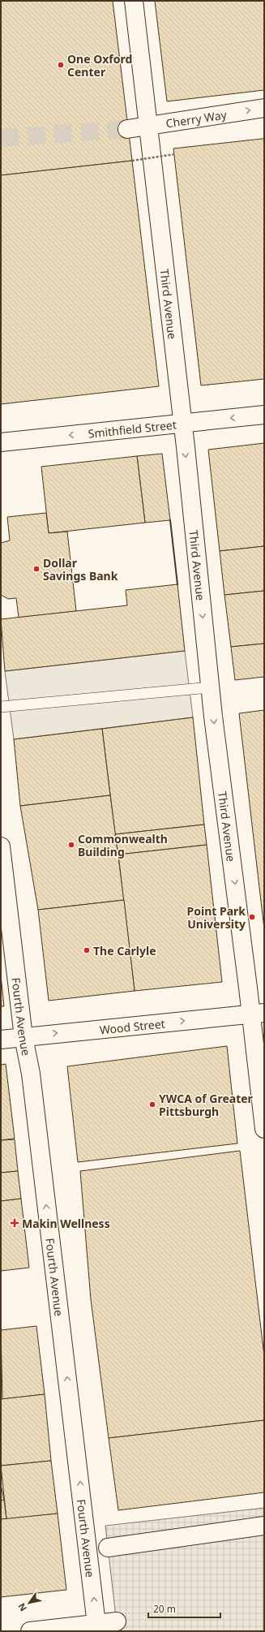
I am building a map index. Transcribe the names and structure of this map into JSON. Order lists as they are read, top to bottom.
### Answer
{
  "streets": {
    "street": [
      "Cherry Way",
      "Third Avenue",
      "Smithfield Street",
      "Fourth Avenue",
      "Wood Street"
    ]
  },
  "crossings": [
    ["Cherry Way", "Third Avenue"],
    ["Third Avenue", "Smithfield Street"],
    ["Third Avenue", "Wood Street"],
    ["Fourth Avenue", "Wood Street"]
  ],
  "one_way": [
    "Cherry Way",
    "Third Avenue",
    "Smithfield Street",
    "Fourth Avenue",
    "Wood Street"
  ],
  "places": {
    "other": [
      "One Oxford Center",
      "Dollar Savings Bank",
      "Commonwealth Building",
      "Point Park University",
      "The Carlyle",
      "YWCA of Greater Pittsburgh"
    ],
    "health": ["Makin Wellness"]
  },
  "scale_bar": "20 m",
  "north": "bottom left"
}
